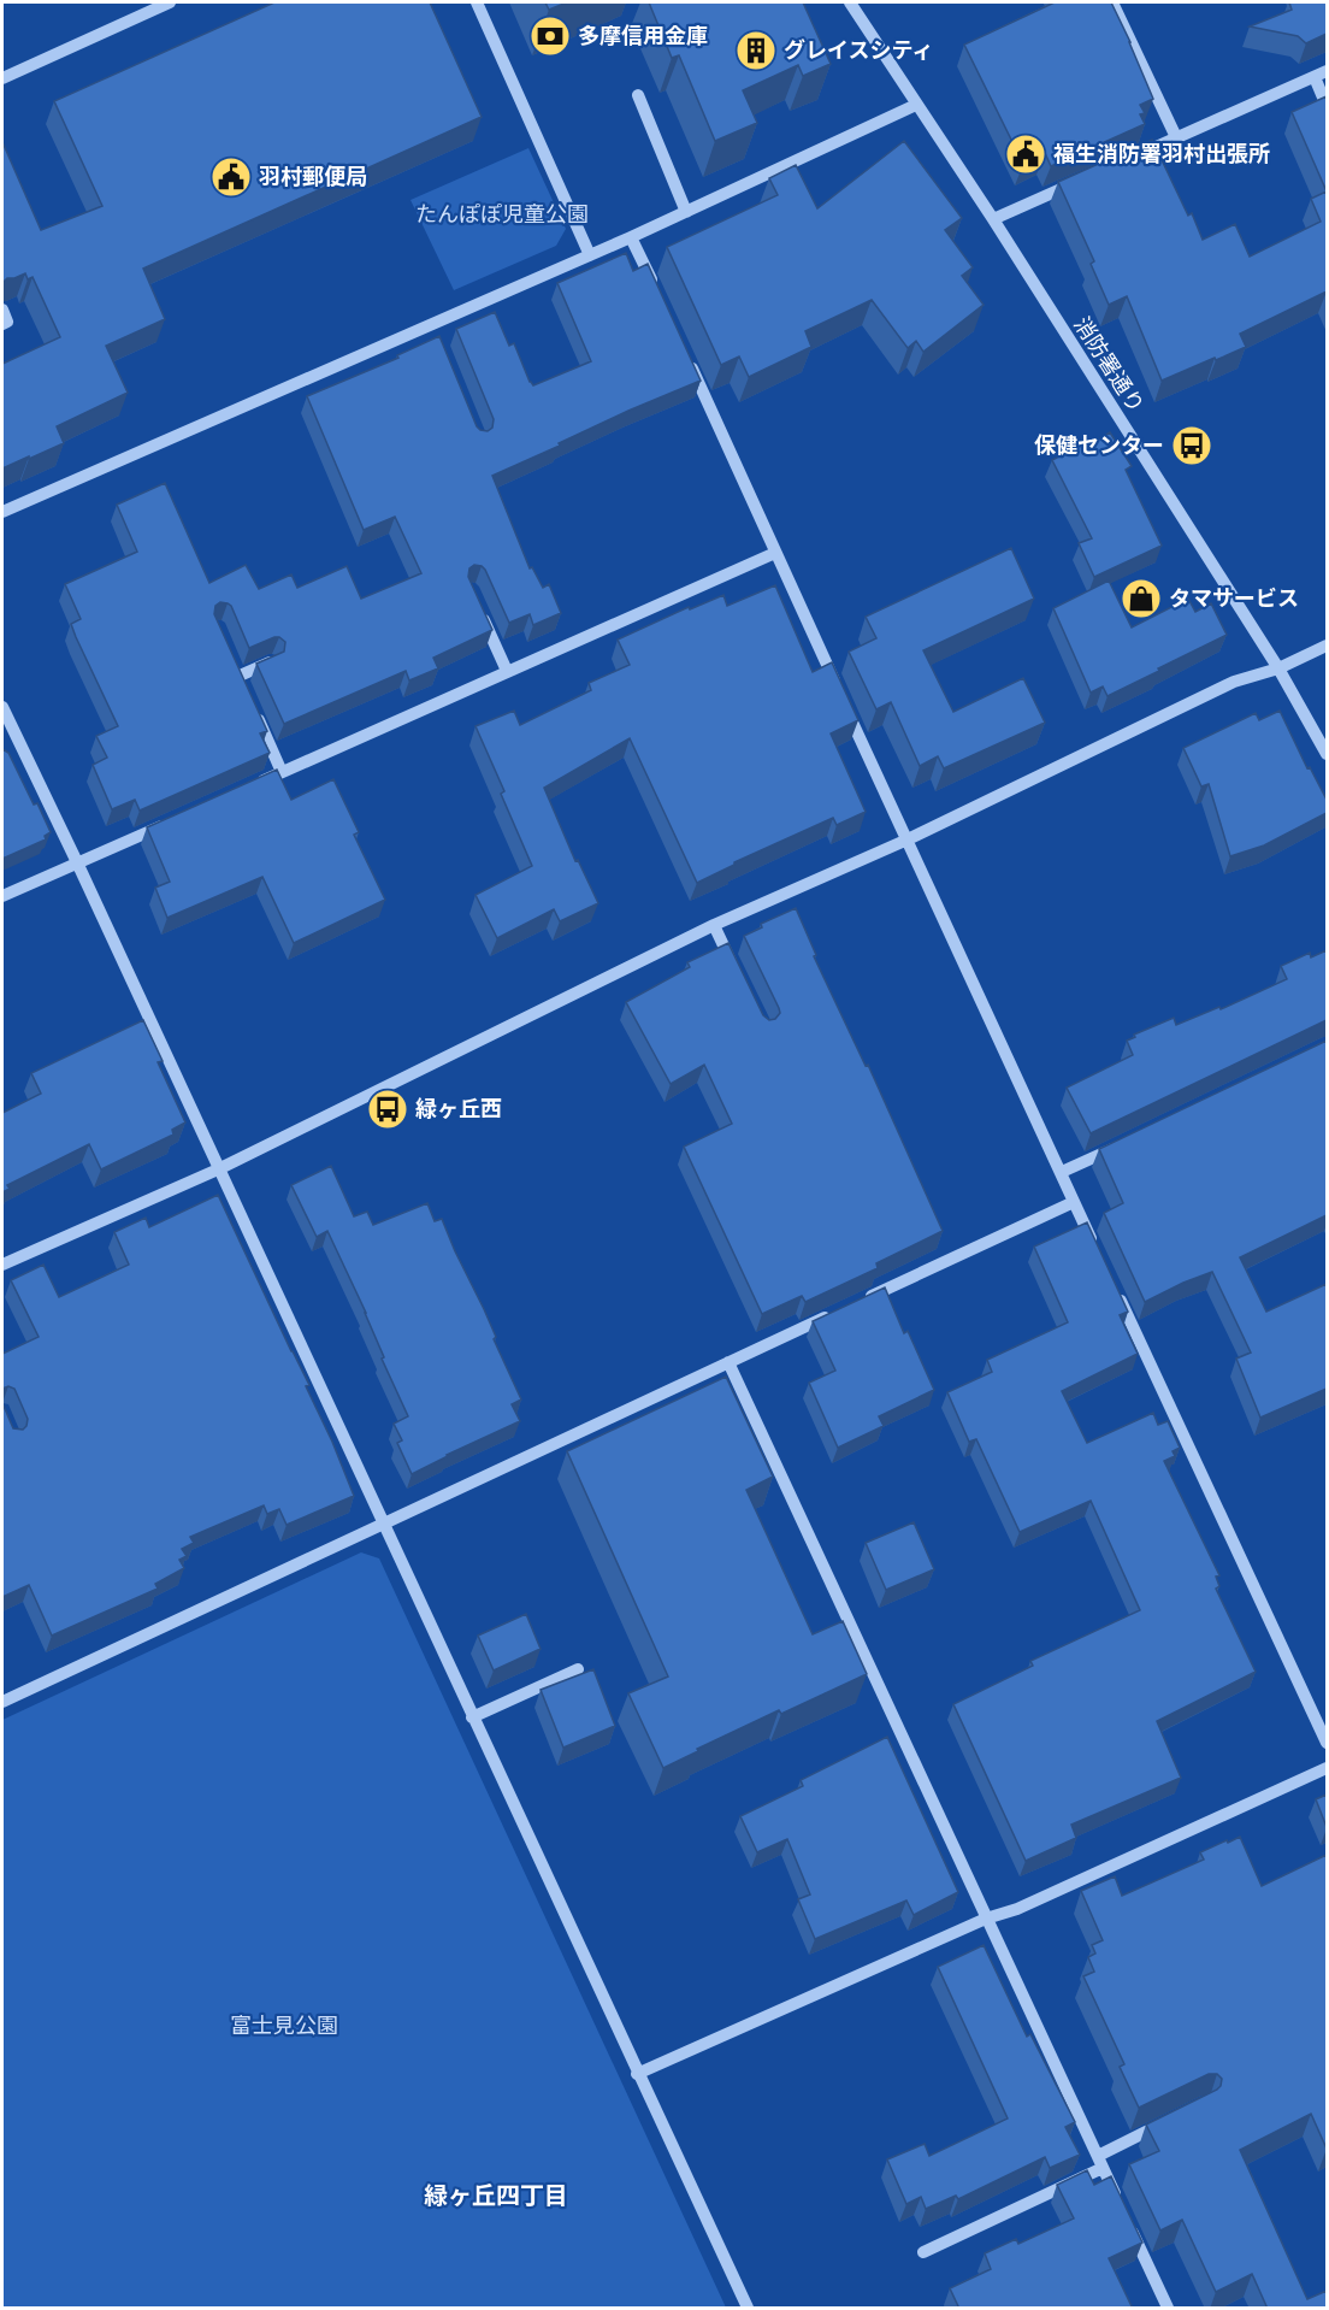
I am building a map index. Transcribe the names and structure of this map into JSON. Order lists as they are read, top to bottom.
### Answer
{
  "streets": {
    "street": ["消防署通り"]
  },
  "districts": ["緑ヶ丘四丁目"],
  "parks": ["たんぽぽ児童公園", "富士見公園"],
  "places": {
    "bank": ["多摩信用金庫"],
    "building": ["グレイスシティ"],
    "public building": ["福生消防署羽村出張所", "羽村郵便局"],
    "bus stop": ["保健センター", "緑ヶ丘西"],
    "shop": ["タマサービス"]
  }
}
